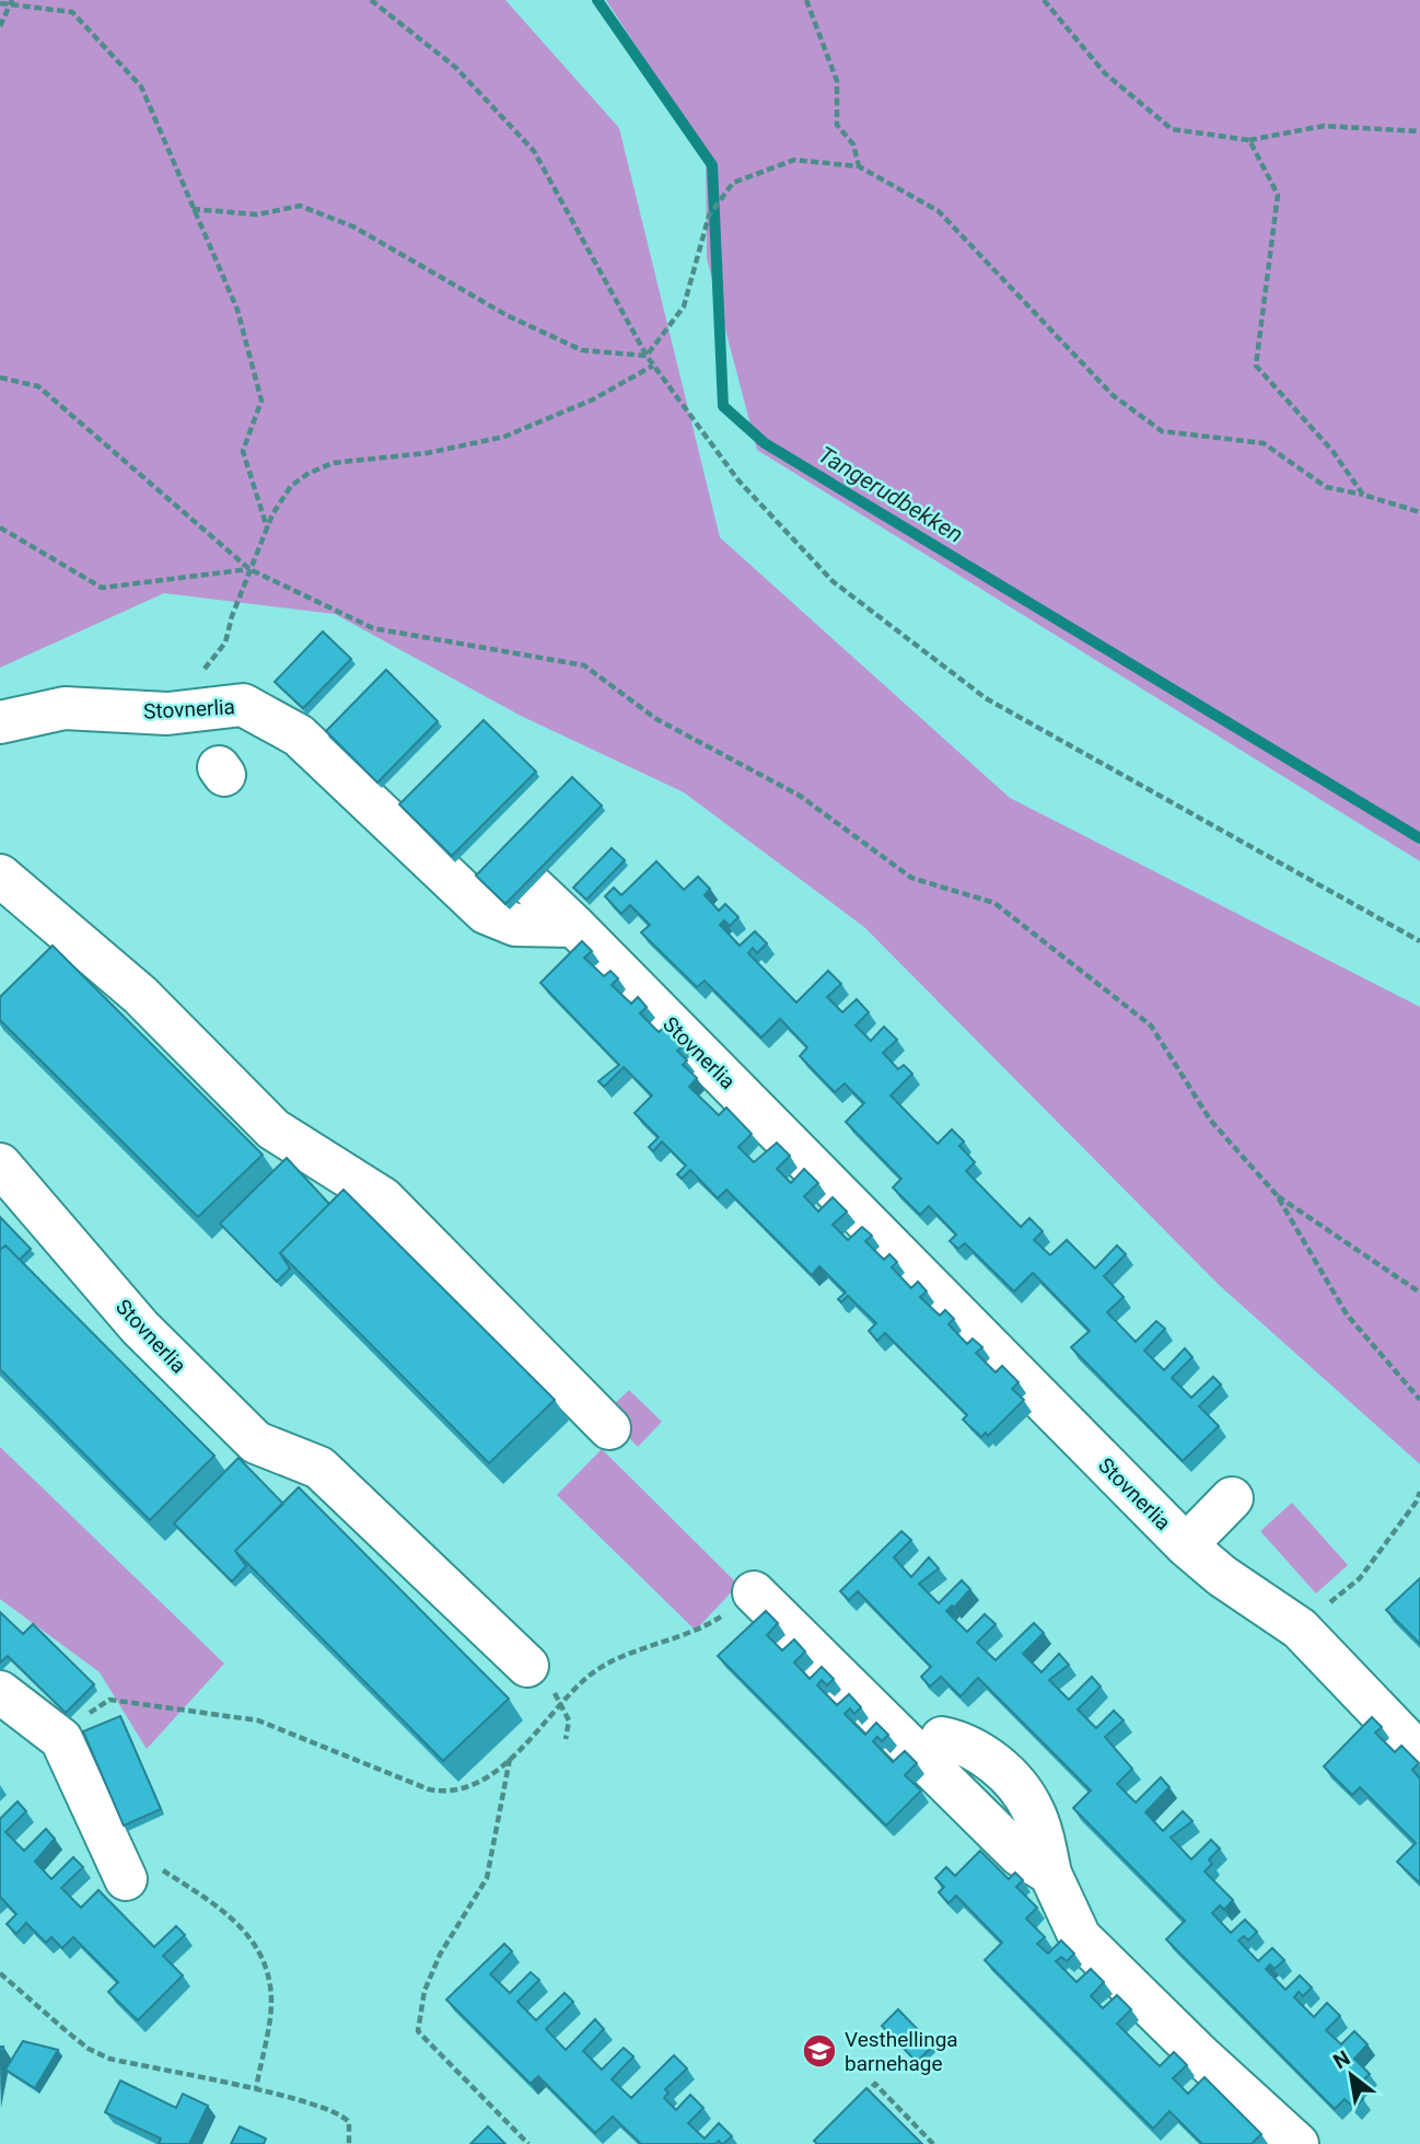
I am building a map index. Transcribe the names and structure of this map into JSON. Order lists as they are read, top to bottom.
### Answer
{
  "streets": {
    "street": ["Stovnerlia"]
  },
  "water": ["Tangerudbekken"],
  "places": {
    "school or university": ["Vesthellinga barnehage"]
  },
  "north": "top left"
}
